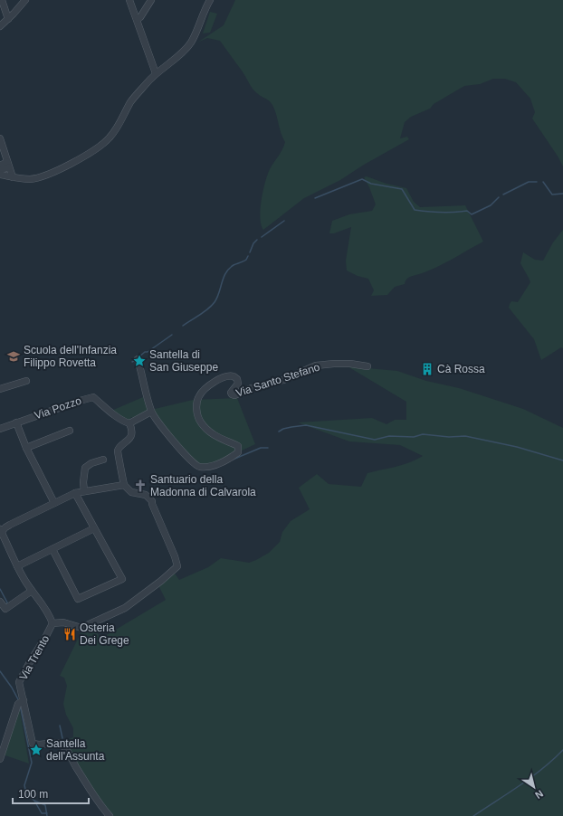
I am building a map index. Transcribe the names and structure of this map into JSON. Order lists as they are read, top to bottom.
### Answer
{
  "streets": {
    "street": ["Via Santo Stefano", "Via Pozzo", "Via Trento"]
  },
  "places": {
    "school or university": ["Scuola dell'Infanzia Filippo Rovetta"],
    "place": ["Santella di San Giuseppe", "Santella dell'Assunta"],
    "building": ["Cà Rossa"],
    "church": ["Santuario della Madonna di Calvarola"],
    "restaurant": ["Osteria Dei Grege"]
  },
  "scale_bar": "100 m",
  "north": "bottom right"
}
